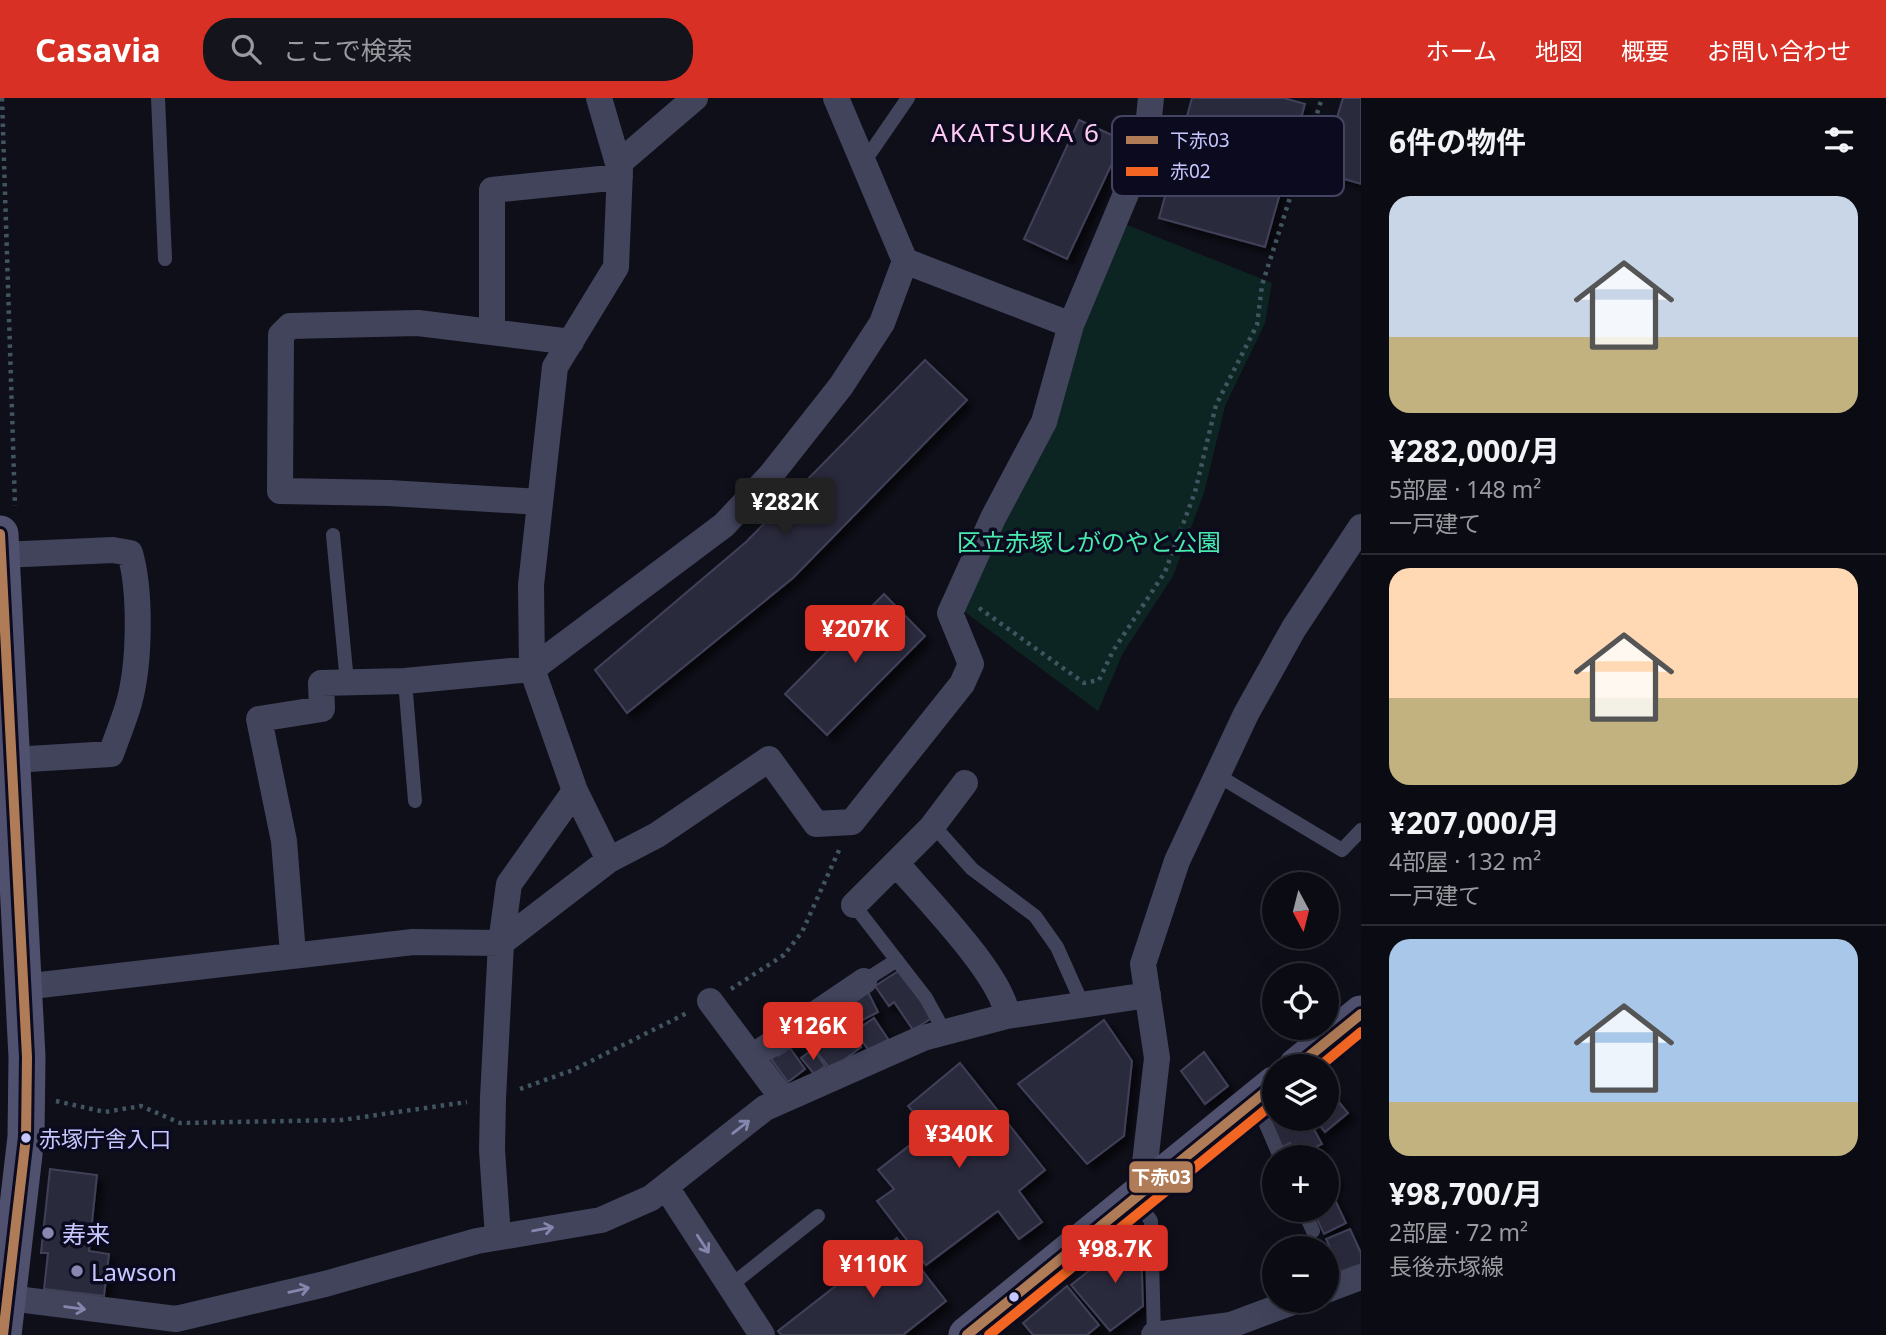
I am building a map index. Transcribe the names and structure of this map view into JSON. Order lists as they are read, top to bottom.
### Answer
{
  "districts": ["AKATSUKA 6"],
  "parks": ["区立赤塚しがのやと公園"],
  "places": ["赤塚庁舎入口", "寿来", "Lawson"],
  "lines": ["transit line 下赤03", "transit line 赤02"],
  "legend": ["下赤03", "赤02"],
  "north": "bottom",
  "page": {
    "header": "Casavia",
    "search": "ここで検索",
    "nav": [
      "ホーム",
      "地図",
      "概要",
      "お問い合わせ"
    ],
    "heading": "6件の物件",
    "list": [
      {
        "name": "¥282,000/月",
        "note": "5部屋 · 148 m² · 一戸建て"
      },
      {
        "name": "¥207,000/月",
        "note": "4部屋 · 132 m² · 一戸建て"
      },
      {
        "name": "¥98,700/月",
        "note": "2部屋 · 72 m² · 長後赤塚線"
      }
    ],
    "price": [
      "¥282K",
      "¥207K",
      "¥126K",
      "¥340K",
      "¥98.7K",
      "¥110K"
    ],
    "map_buttons": ["+", "−"]
  }
}
